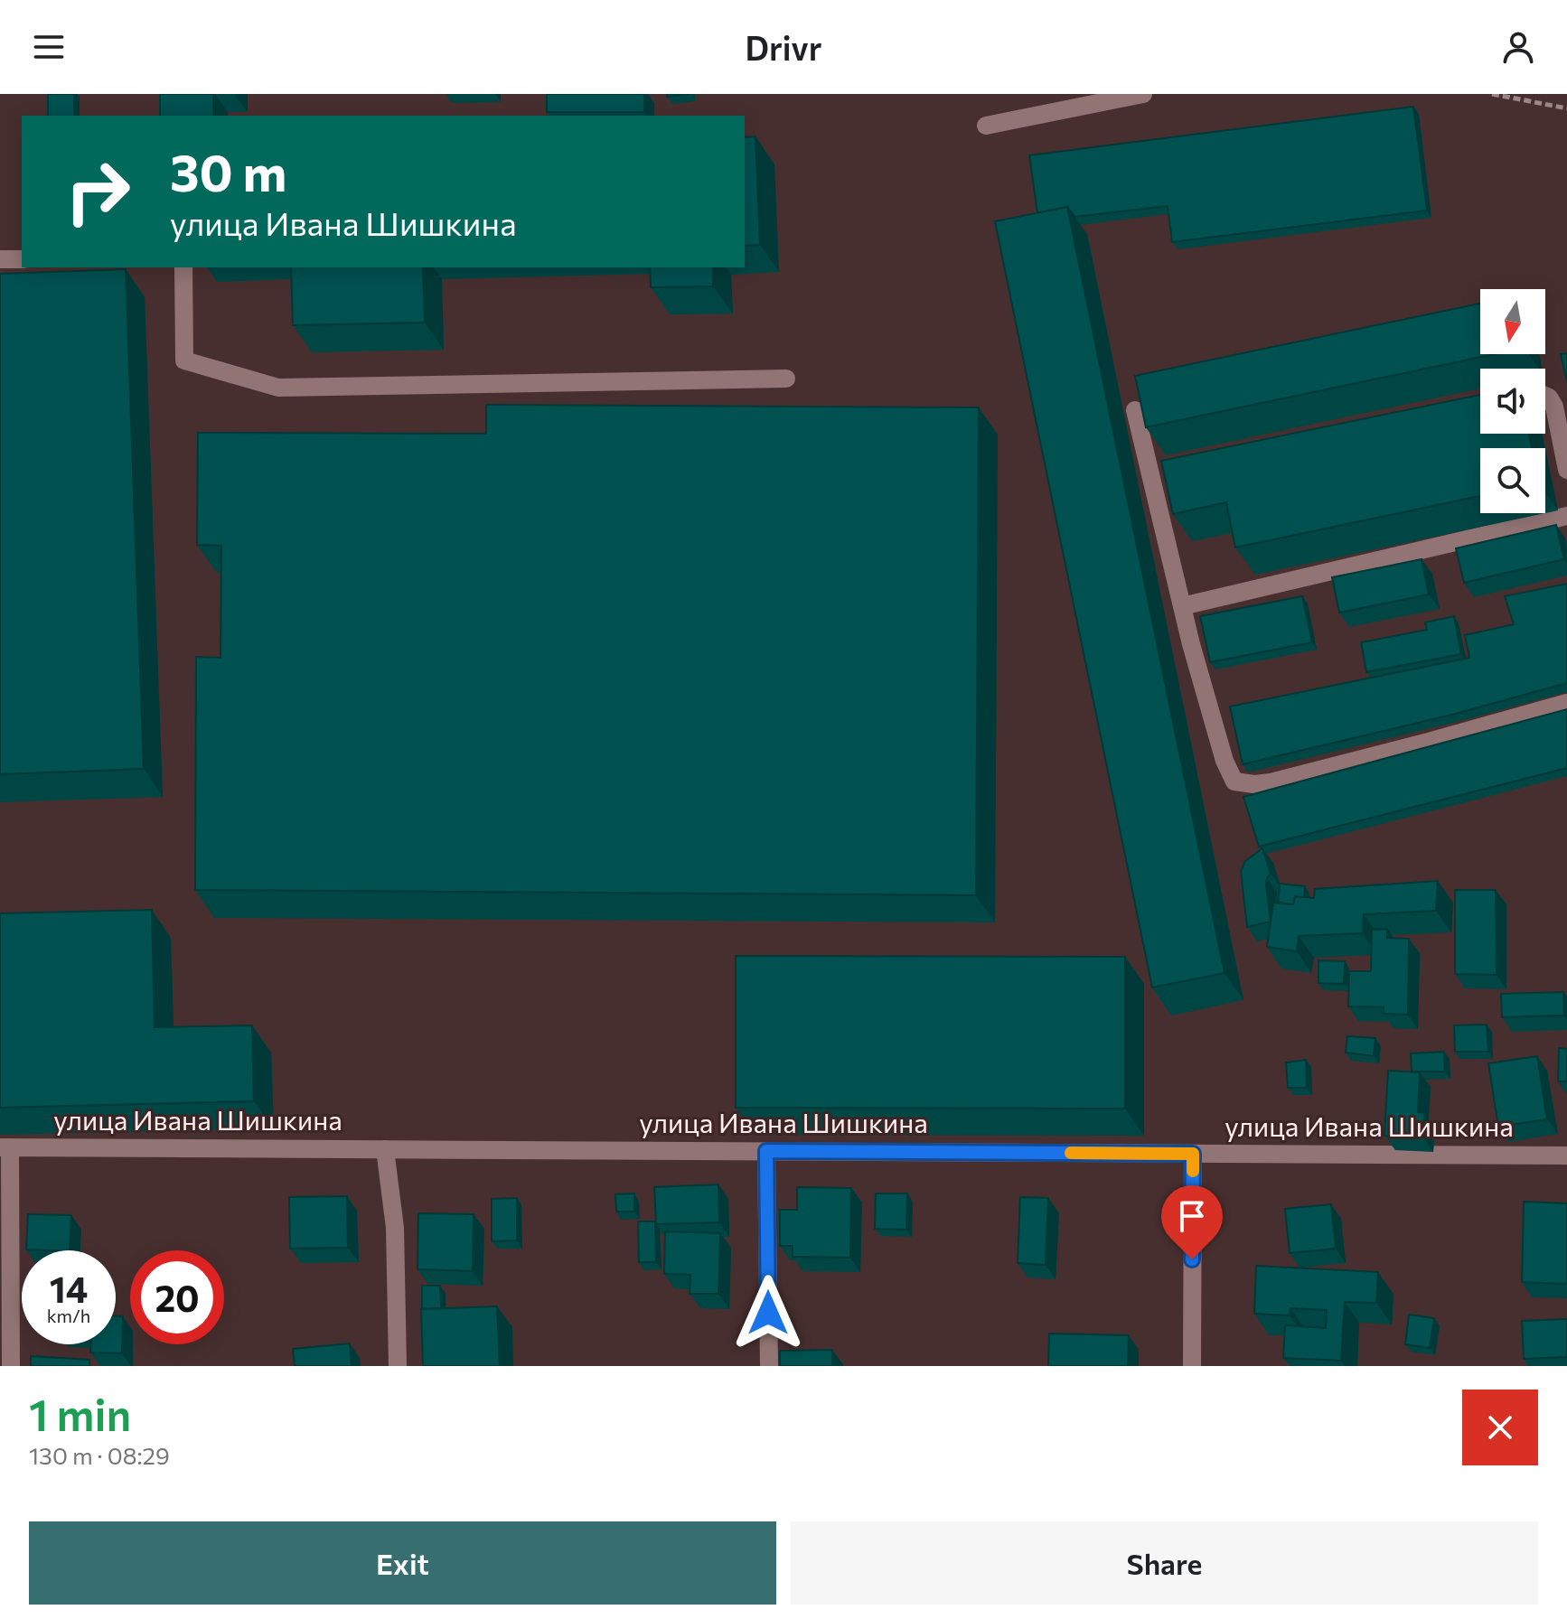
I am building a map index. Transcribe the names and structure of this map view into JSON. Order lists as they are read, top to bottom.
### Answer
{
  "streets": {
    "street": ["улица Ивана Шишкина"]
  },
  "north": "bottom",
  "page": {
    "header": "Drivr",
    "turn": ["30 m", "улица Ивана Шишкина"],
    "speed": "14 km/h",
    "limit": "20",
    "heading": ["1 min", "130 m · 08:29"],
    "buttons": ["Exit", "Share"]
  }
}
